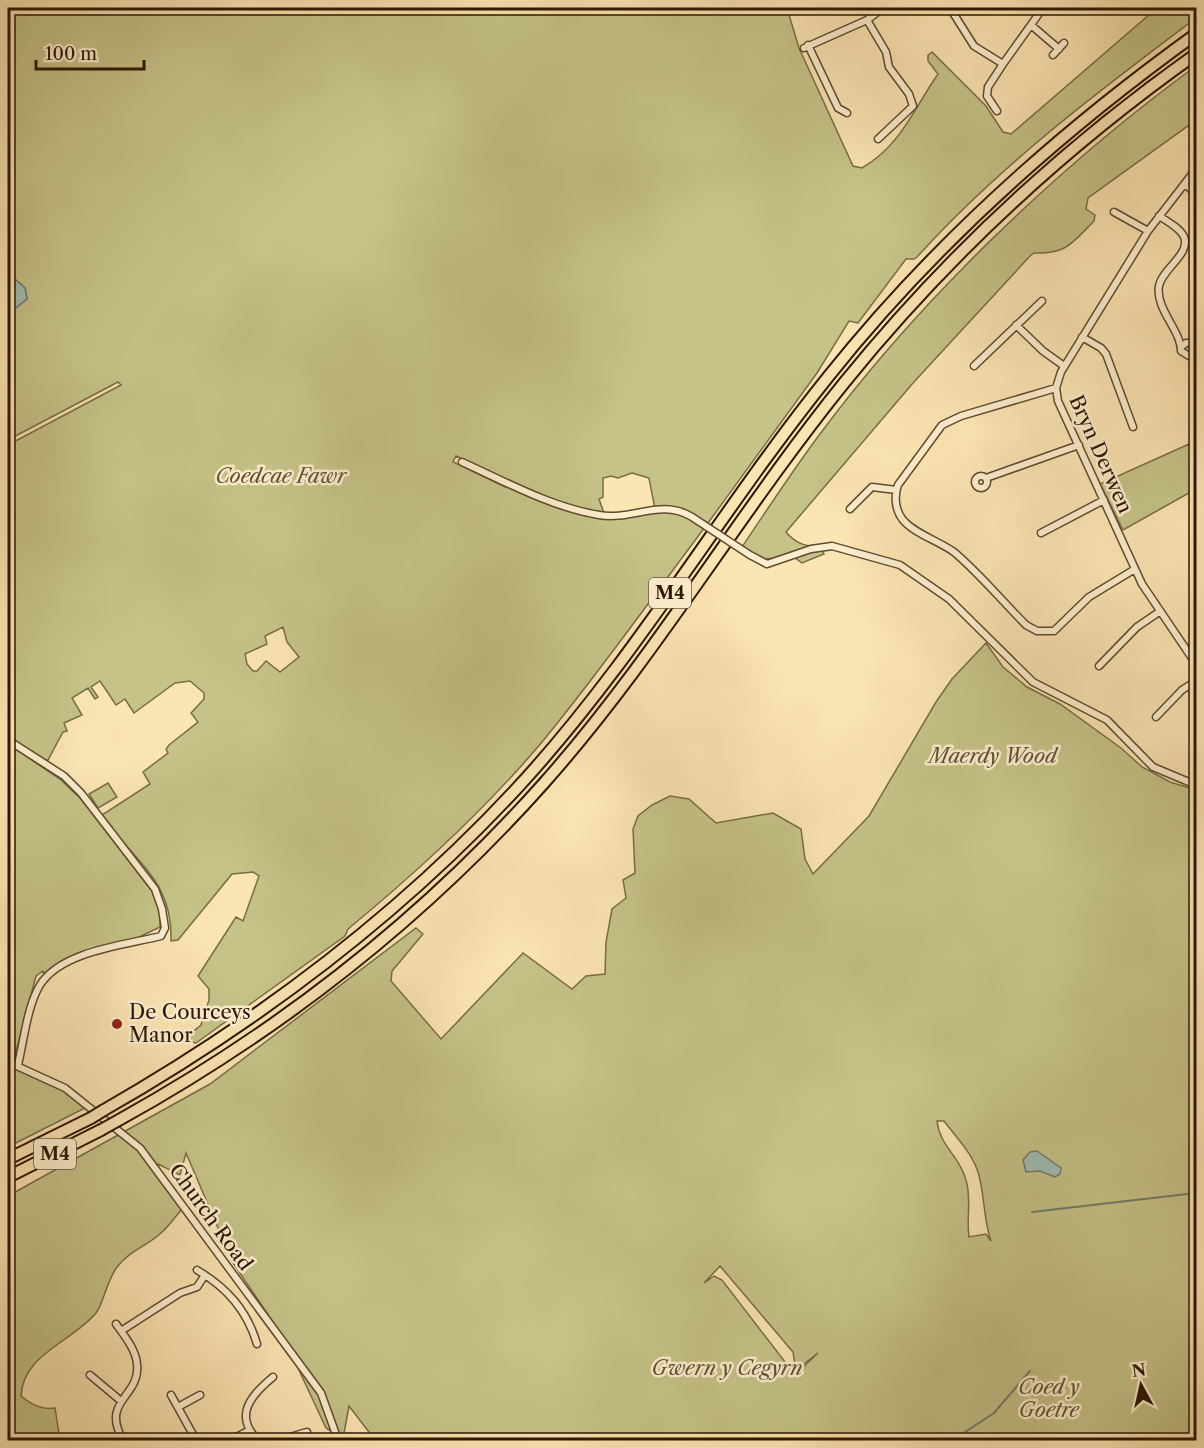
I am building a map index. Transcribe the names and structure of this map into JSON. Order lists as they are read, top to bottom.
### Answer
{
  "streets": {
    "highway": ["M4"],
    "street": ["Bryn Derwen", "Church Road"]
  },
  "parks": [
    "Coedcae Fawr",
    "Maerdy Wood",
    "Gwern y Cegyrn",
    "Coed y Goetre"
  ],
  "places": ["De Courceys Manor"],
  "scale_bar": "100 m",
  "north": "top"
}
